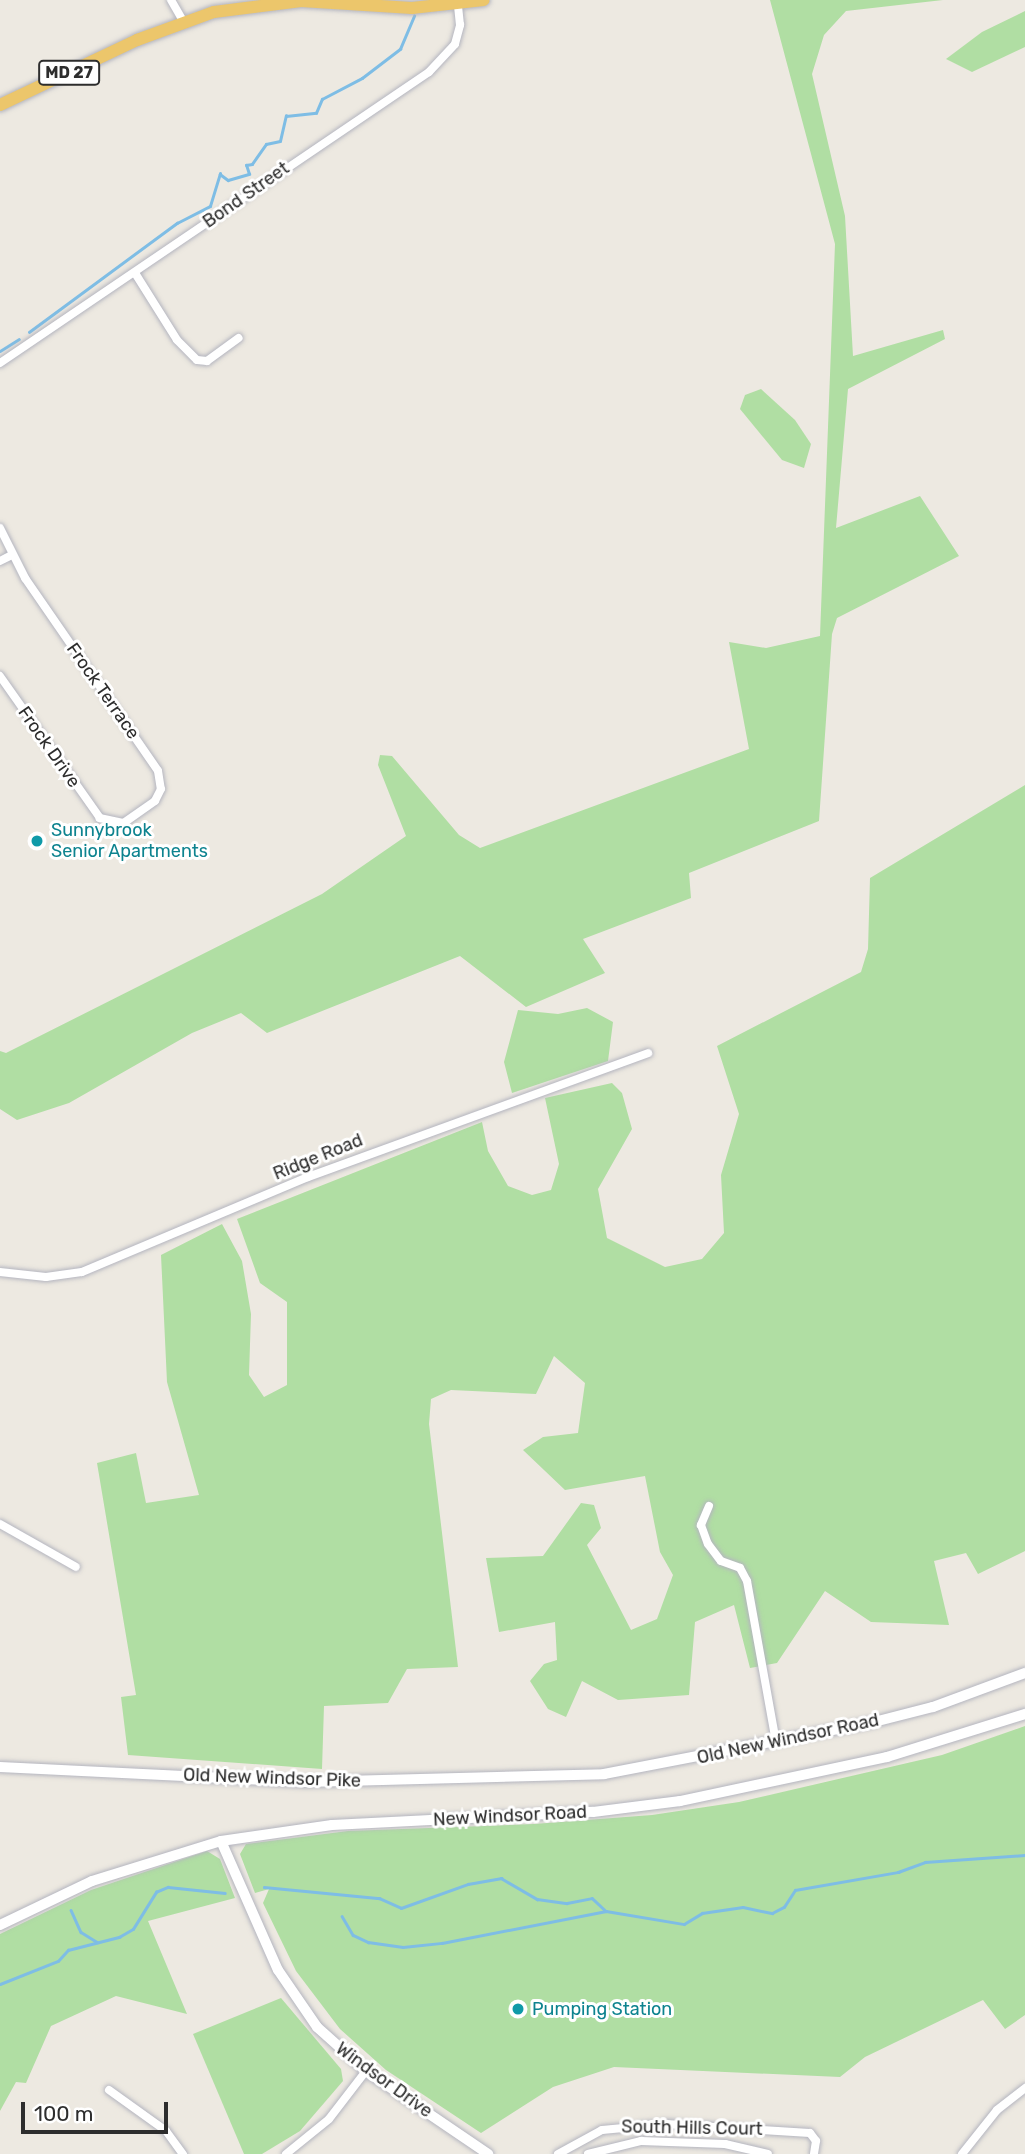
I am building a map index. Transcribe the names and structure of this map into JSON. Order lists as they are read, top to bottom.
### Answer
{
  "streets": {
    "highway": ["MD 27"],
    "main road": ["New Windsor Road"],
    "street": [
      "Bond Street",
      "Frock Terrace",
      "Frock Drive",
      "Ridge Road",
      "Old New Windsor Road",
      "Old New Windsor Pike",
      "Windsor Drive",
      "South Hills Court"
    ]
  },
  "crossings": [
    ["MD 27", "Bond Street"],
    ["Frock Terrace", "Frock Drive"],
    ["Old New Windsor Road", "Old New Windsor Pike"],
    ["New Windsor Road", "Windsor Drive"]
  ],
  "places": ["Sunnybrook Senior Apartments", "Pumping Station"],
  "scale_bar": "100 m"
}
